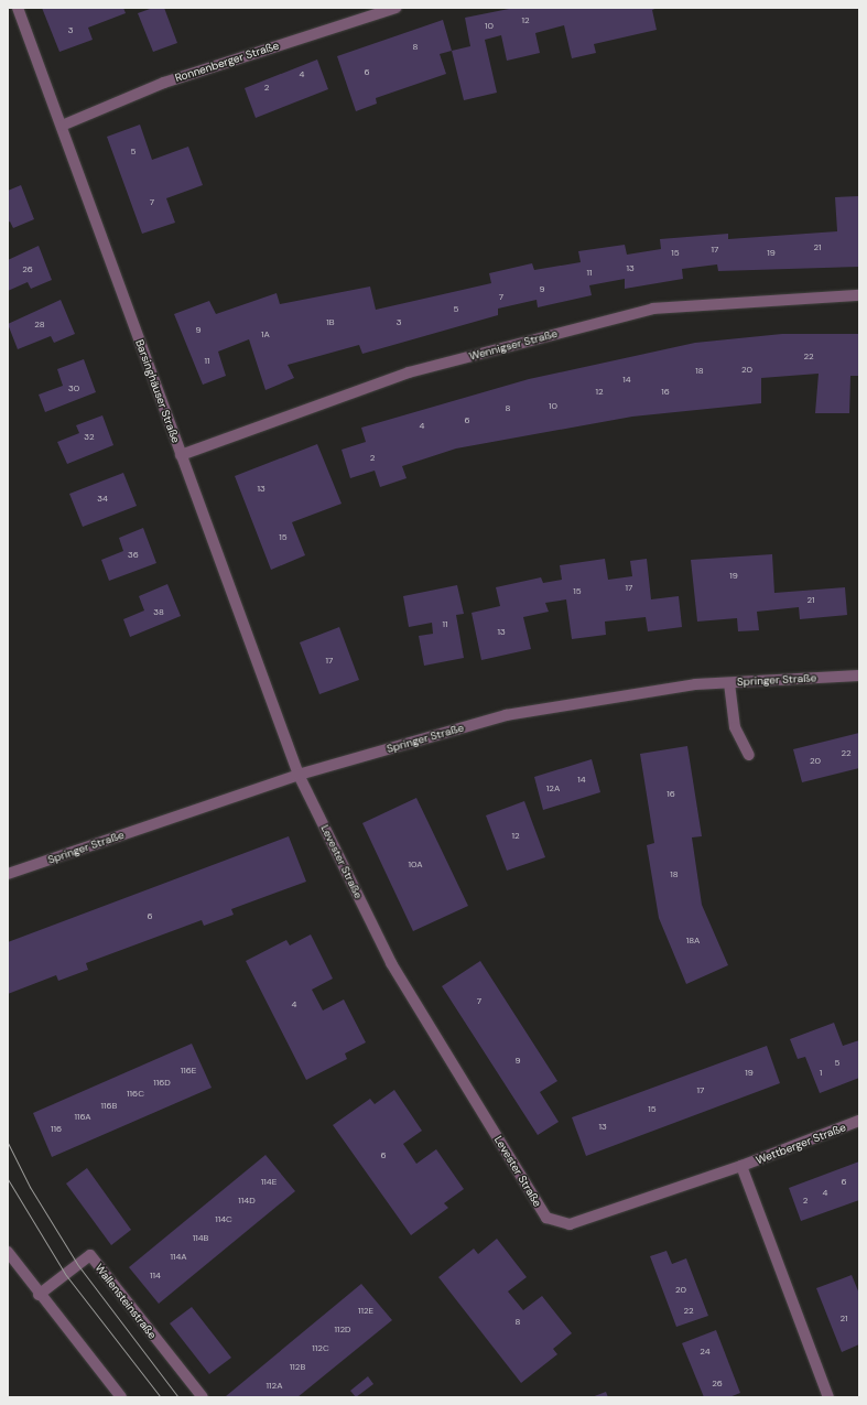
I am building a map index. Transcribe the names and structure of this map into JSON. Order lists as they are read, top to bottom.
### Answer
{
  "streets": {
    "street": [
      "Ronnenberger Straße",
      "Wennigser Straße",
      "Barsinghäuser Straße",
      "Springer Straße",
      "Levester Straße",
      "Wettberger Straße",
      "Wallensteinstraße"
    ]
  },
  "crossings": [
    ["Ronnenberger Straße", "Barsinghäuser Straße"],
    ["Wennigser Straße", "Barsinghäuser Straße"],
    ["Barsinghäuser Straße", "Springer Straße"],
    ["Barsinghäuser Straße", "Levester Straße"],
    ["Springer Straße", "Levester Straße"],
    ["Levester Straße", "Wettberger Straße"]
  ],
  "house_numbers": [
    "12",
    "10",
    "3",
    "8",
    "6",
    "4",
    "2",
    "5",
    "7",
    "21",
    "17",
    "15",
    "19",
    "13",
    "26",
    "11",
    "9",
    "7",
    "5",
    "1B",
    "3",
    "28",
    "9",
    "1A",
    "22",
    "11",
    "20",
    "18",
    "14",
    "30",
    "12",
    "16",
    "10",
    "8",
    "6",
    "4",
    "32",
    "2",
    "13",
    "34",
    "15",
    "36",
    "19",
    "17",
    "15",
    "21",
    "38",
    "11",
    "13",
    "17",
    "22",
    "20",
    "14",
    "12A",
    "16",
    "12",
    "10A",
    "18",
    "6",
    "18A",
    "7",
    "4",
    "9",
    "5",
    "116E",
    "19",
    "1",
    "116D",
    "17",
    "116C",
    "116B",
    "15",
    "116A",
    "13",
    "116",
    "6",
    "114E",
    "6",
    "4",
    "114D",
    "2",
    "114C",
    "114B",
    "114A",
    "114",
    "20",
    "112E",
    "22",
    "21",
    "8",
    "112D",
    "112C",
    "24",
    "112B",
    "26",
    "112A"
  ]
}
